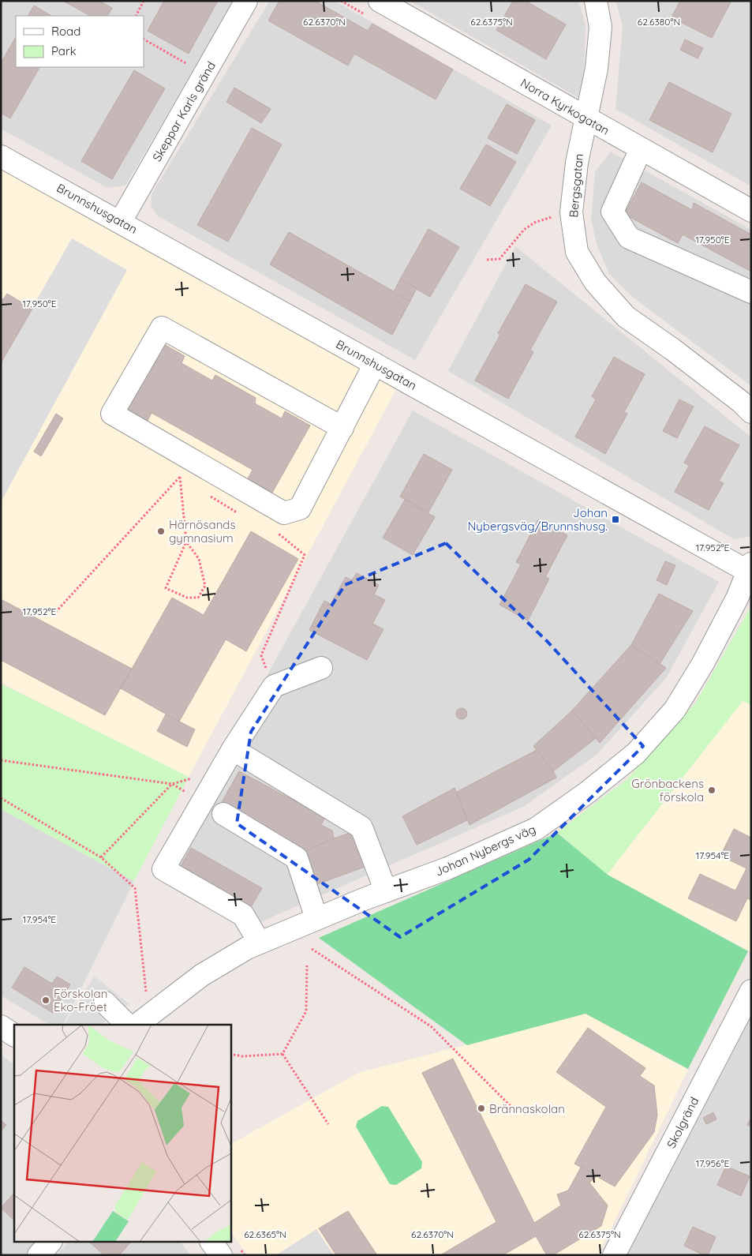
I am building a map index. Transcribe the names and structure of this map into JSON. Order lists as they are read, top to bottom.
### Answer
{
  "streets": {
    "street": [
      "Norra Kyrkogatan",
      "Skeppar Karls gränd",
      "Bergsgatan",
      "Brunnshusgatan",
      "Johan Nybergs väg",
      "Skolgränd"
    ]
  },
  "crossings": [
    ["Norra Kyrkogatan", "Bergsgatan"],
    ["Skeppar Karls gränd", "Brunnshusgatan"],
    ["Brunnshusgatan", "Johan Nybergs väg"]
  ],
  "places": {
    "transit": ["Johan Nybergsväg/Brunnshusg."],
    "other": [
      "Härnösands gymnasium",
      "Grönbackens förskola",
      "Förskolan Eko-Fröet",
      "Brännaskolan"
    ]
  },
  "legend": ["Road", "Park"],
  "coordinates": [
    "62.6370°N",
    "62.6375°N",
    "62.6380°N",
    "17.950°E",
    "17.952°E",
    "17.954°E",
    "17.956°E",
    "62.6365°N"
  ]
}
